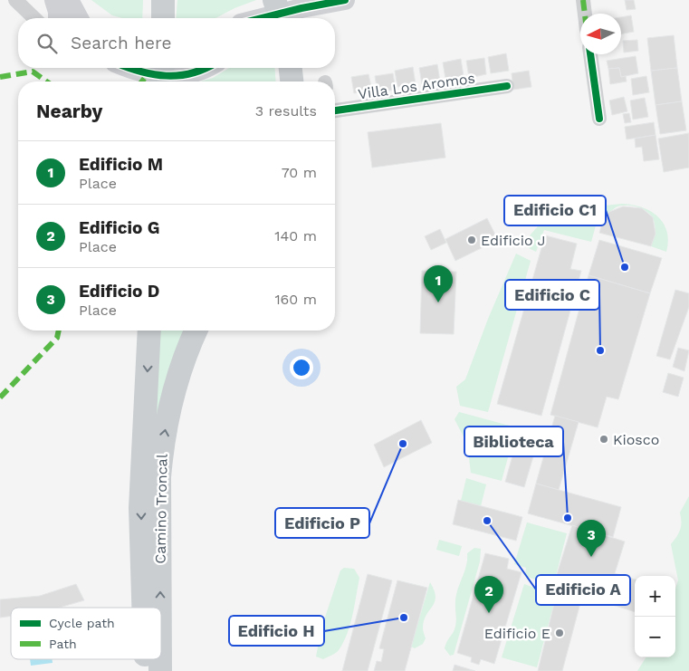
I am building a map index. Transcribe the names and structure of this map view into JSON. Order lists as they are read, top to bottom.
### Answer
{
  "streets": {
    "main road": ["Camino Troncal"],
    "street": ["Villa Los Aromos"]
  },
  "places": [
    "Edificio J",
    "Edificio C1",
    "Edificio C",
    "Kiosco",
    "Edificio P",
    "Biblioteca",
    "Edificio A",
    "Edificio H",
    "Edificio E"
  ],
  "legend": ["Cycle path", "Path"],
  "north": "left",
  "page": {
    "search": "Search here",
    "heading": ["Nearby", "3 results"],
    "list": [
      {
        "mark": "1",
        "name": "Edificio M",
        "note": "Place",
        "value": "70 m"
      },
      {
        "mark": "2",
        "name": "Edificio G",
        "note": "Place",
        "value": "140 m"
      },
      {
        "mark": "3",
        "name": "Edificio D",
        "note": "Place",
        "value": "160 m"
      }
    ],
    "pins": ["1", "3", "2"],
    "map_buttons": ["+", "−"]
  }
}
